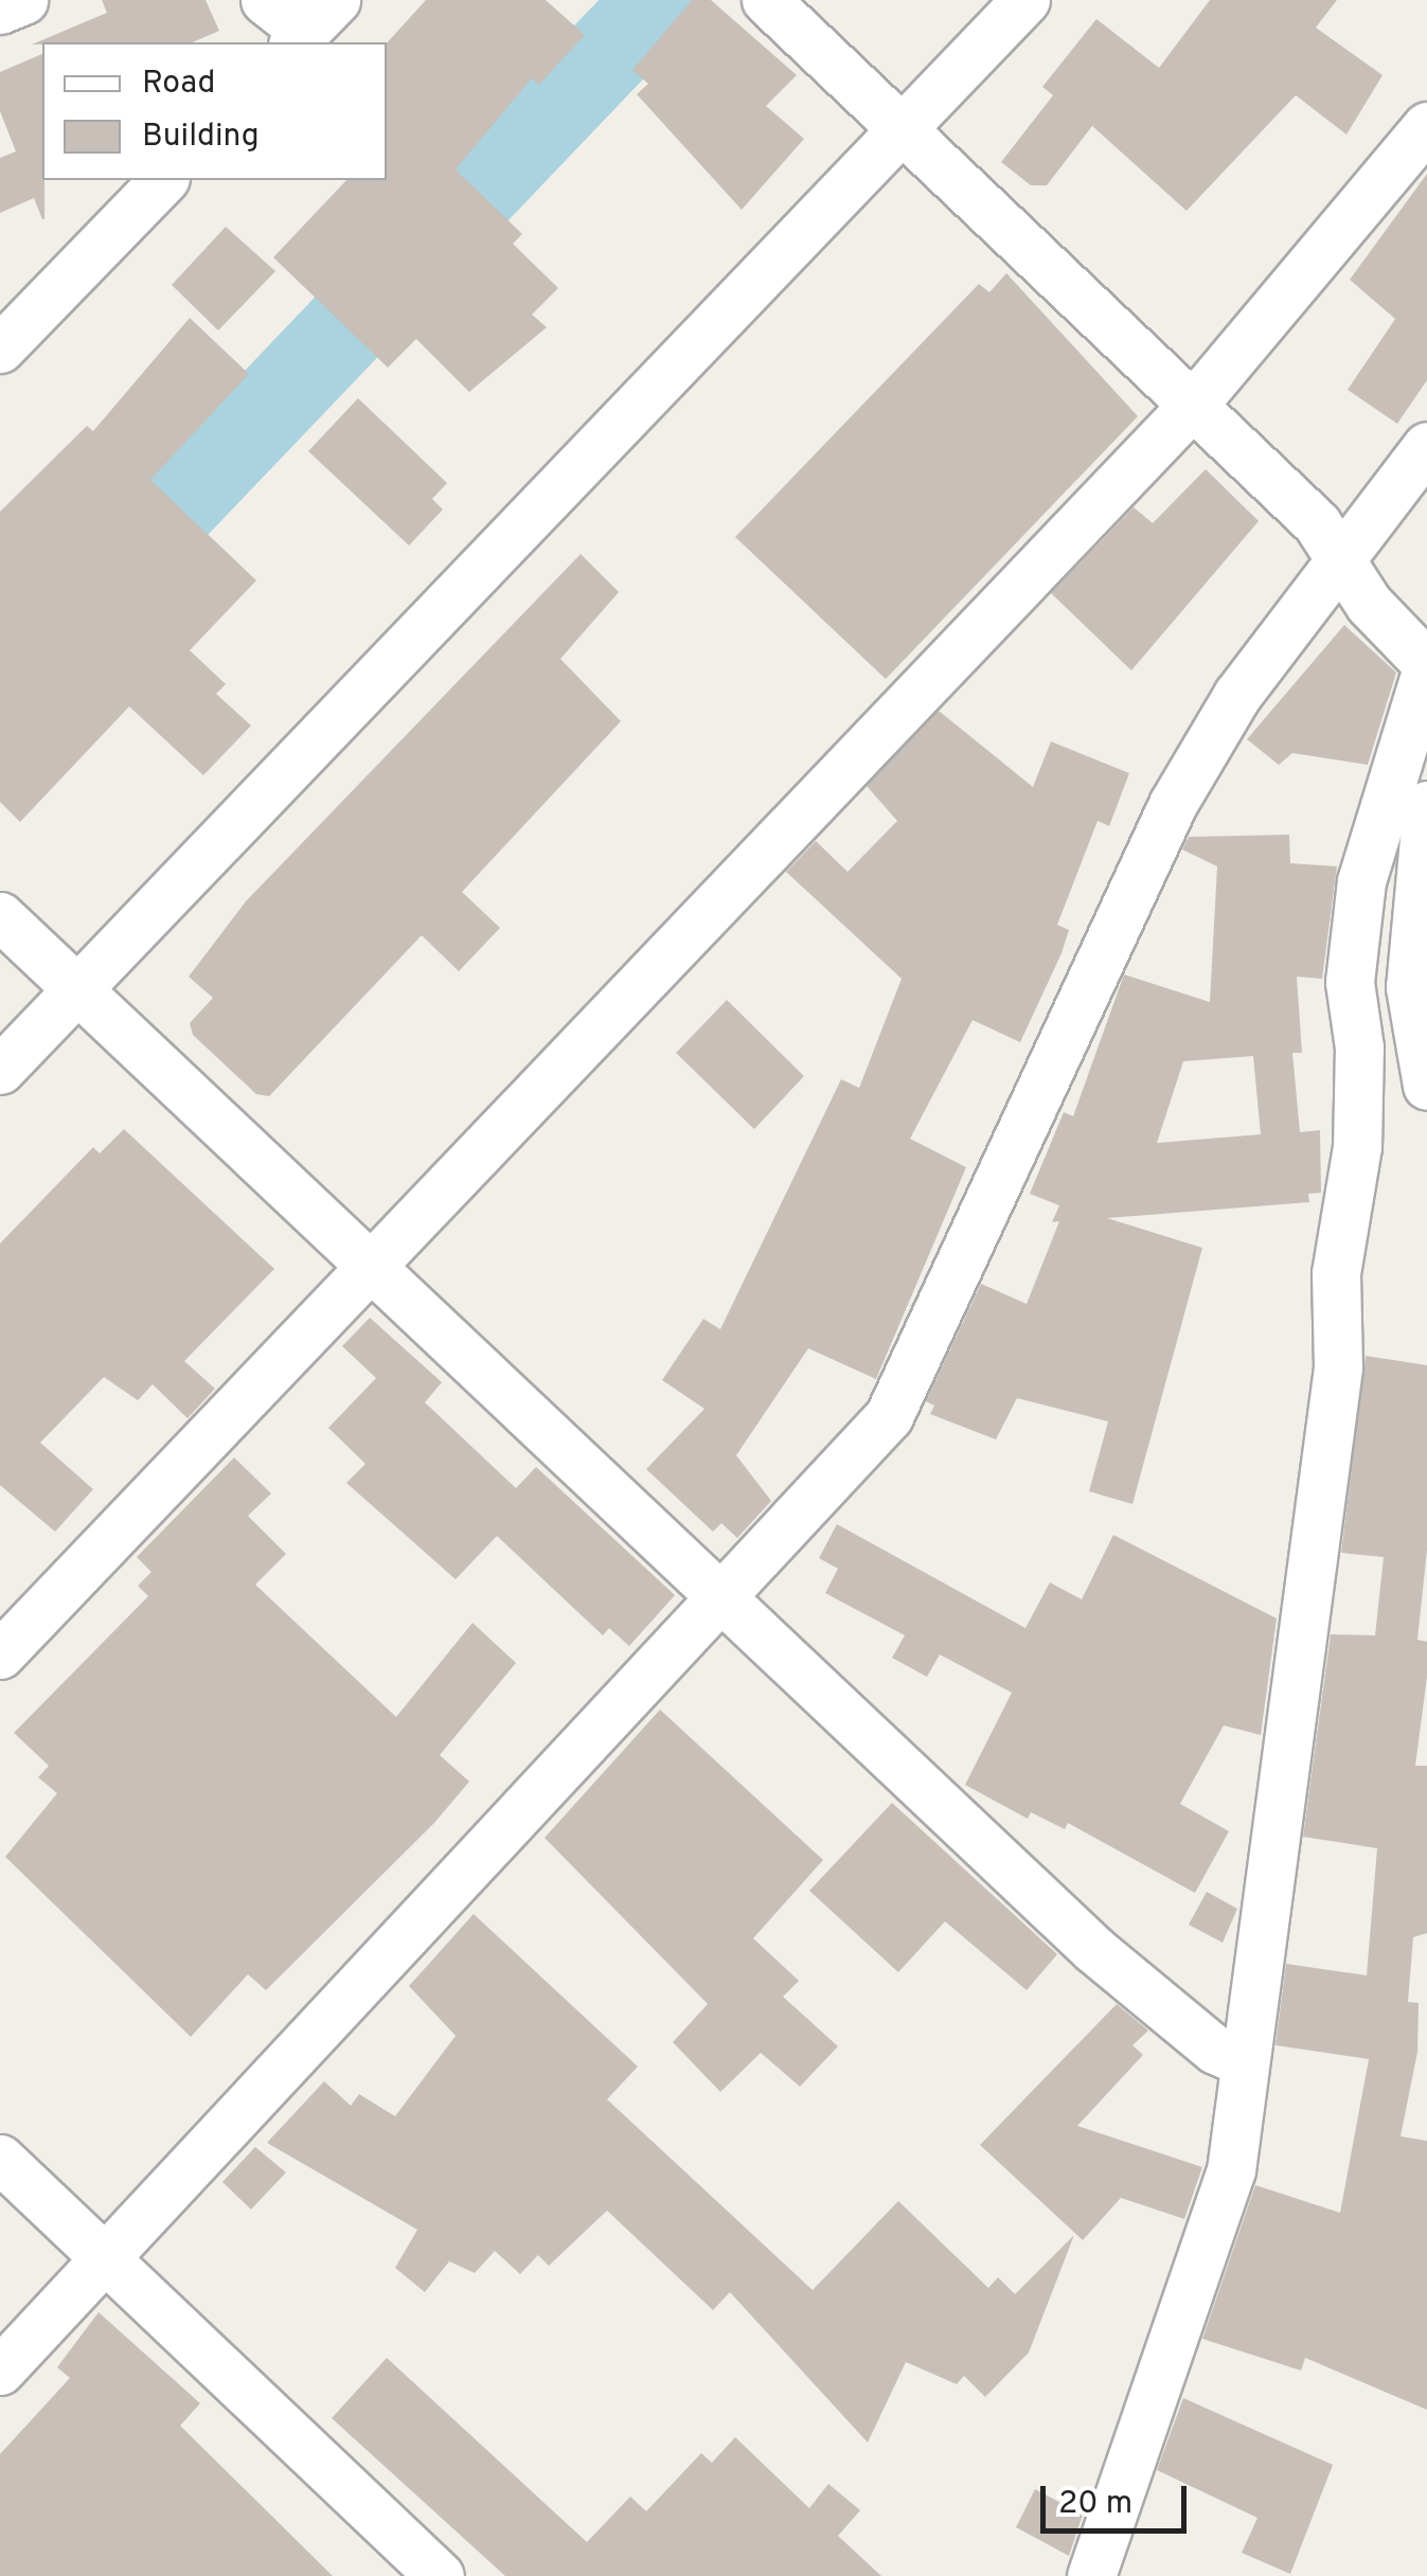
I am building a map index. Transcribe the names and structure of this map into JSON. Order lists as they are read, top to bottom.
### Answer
{
  "legend": ["Road", "Building"],
  "scale_bar": "20 m"
}
